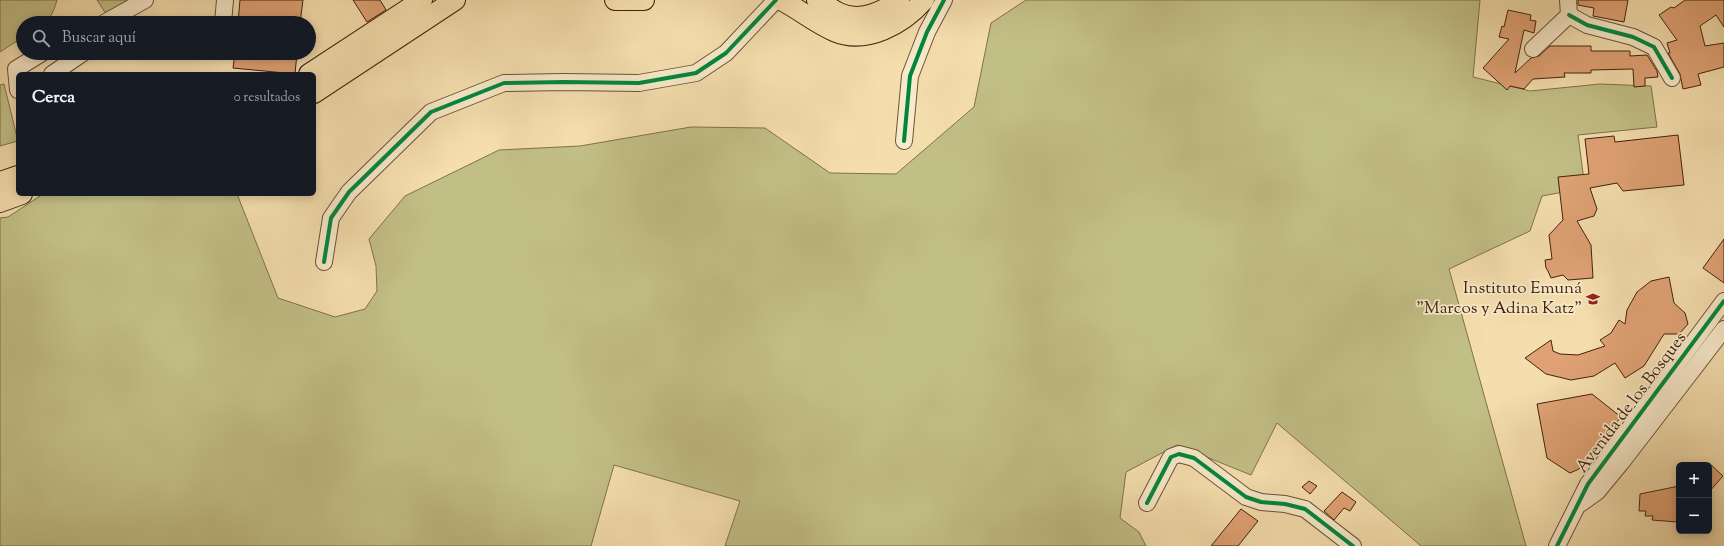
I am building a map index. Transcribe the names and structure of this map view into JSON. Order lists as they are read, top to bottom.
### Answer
{
  "streets": {
    "street": ["Avenida de los Bosques"]
  },
  "places": {
    "school or university": ["Instituto Emuná \"Marcos y Adina Katz\""]
  },
  "page": {
    "search": "Buscar aquí",
    "heading": ["Cerca", "0 resultados"],
    "map_buttons": ["+", "−"]
  }
}
